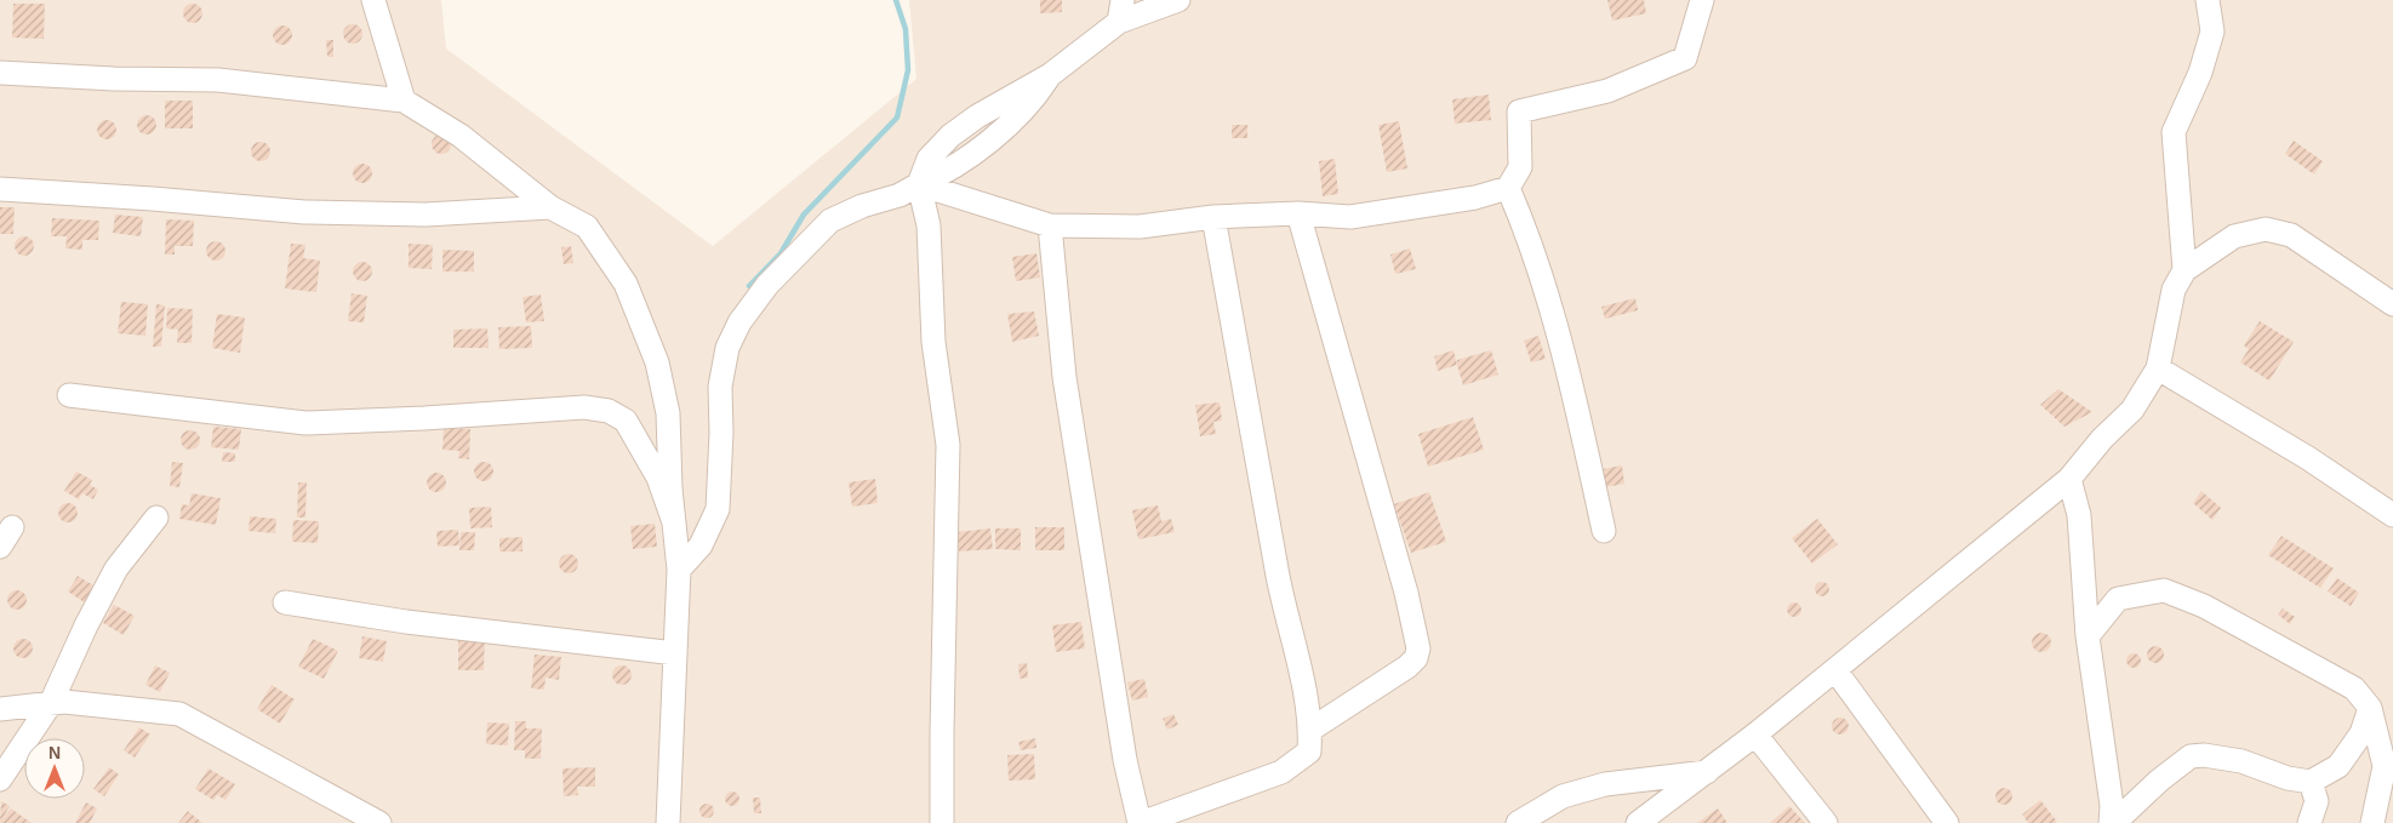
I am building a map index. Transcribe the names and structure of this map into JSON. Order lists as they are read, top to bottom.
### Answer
{
  "north": "top"
}
